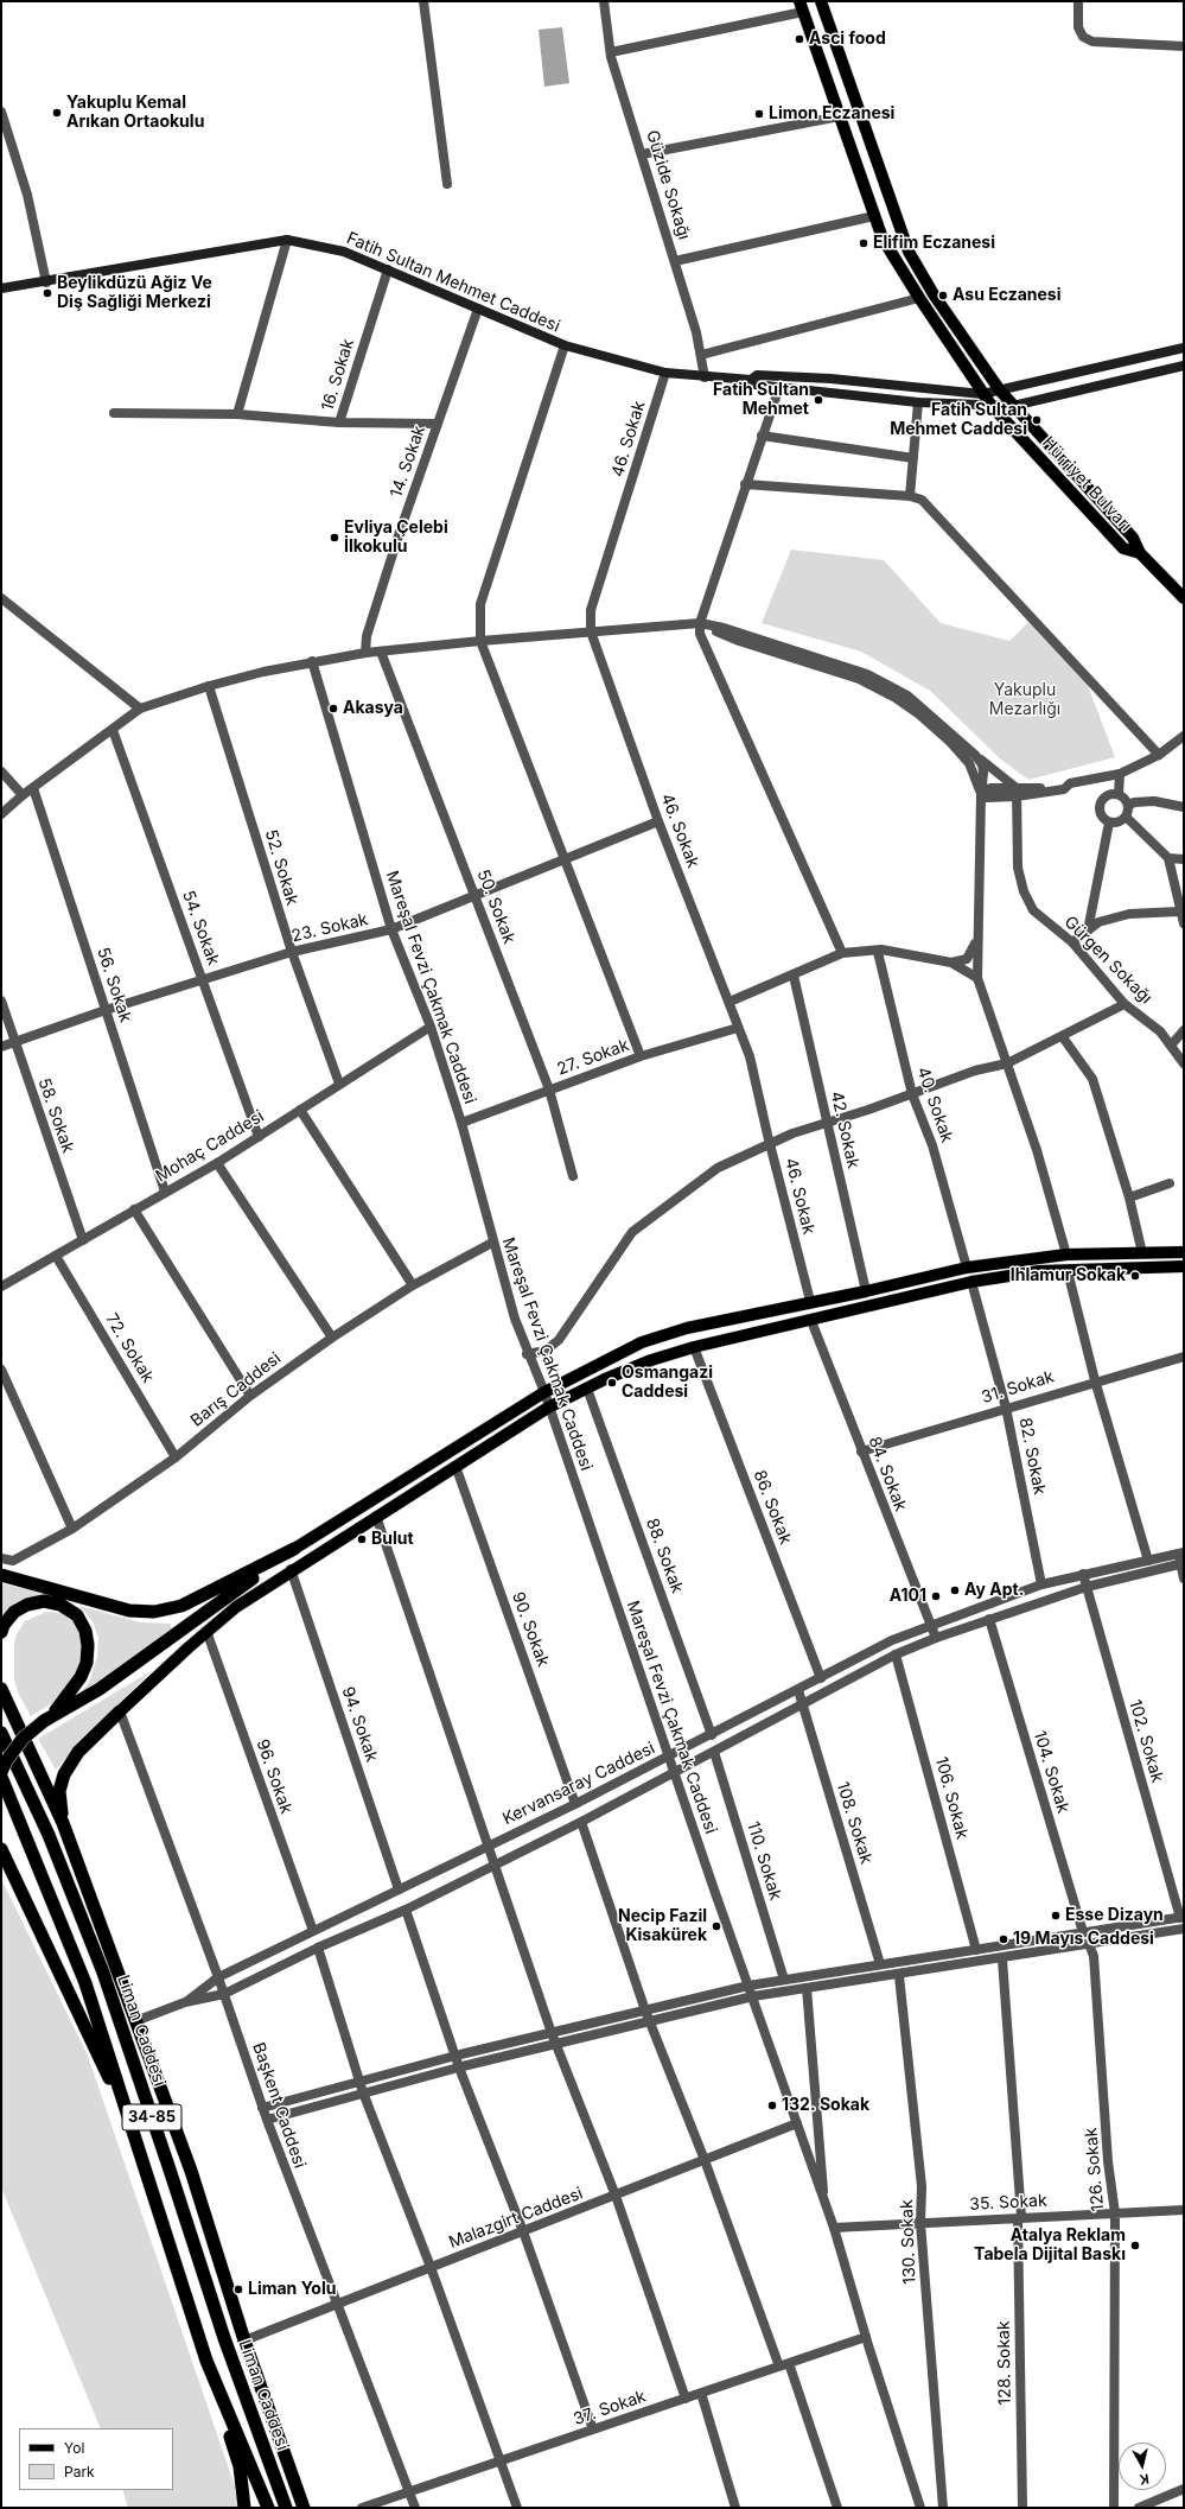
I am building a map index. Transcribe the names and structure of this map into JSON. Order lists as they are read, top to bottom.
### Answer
{
  "streets": {
    "highway": ["Liman Caddesi", "34-85"],
    "main road": ["Fatih Sultan Mehmet Caddesi", "Hürriyet Bulvarı"],
    "street": [
      "Güzide Sokağı",
      "16. Sokak",
      "46. Sokak",
      "14. Sokak",
      "52. Sokak",
      "50. Sokak",
      "54. Sokak",
      "23. Sokak",
      "Gürgen Sokağı",
      "56. Sokak",
      "Mareşal Fevzi Çakmak Caddesi",
      "27. Sokak",
      "40. Sokak",
      "58. Sokak",
      "42. Sokak",
      "Mohaç Caddesi",
      "72. Sokak",
      "31. Sokak",
      "Barış Caddesi",
      "82. Sokak",
      "84. Sokak",
      "86. Sokak",
      "88. Sokak",
      "90. Sokak",
      "94. Sokak",
      "102. Sokak",
      "104. Sokak",
      "96. Sokak",
      "Kervansaray Caddesi",
      "106. Sokak",
      "108. Sokak",
      "110. Sokak",
      "Başkent Caddesi",
      "126. Sokak",
      "35. Sokak",
      "Malazgirt Caddesi",
      "130. Sokak",
      "128. Sokak",
      "37. Sokak"
    ]
  },
  "crossings": [
    ["Güzide Sokağı", "Fatih Sultan Mehmet Caddesi"],
    ["Fatih Sultan Mehmet Caddesi", "16. Sokak"],
    ["Fatih Sultan Mehmet Caddesi", "46. Sokak"],
    ["Fatih Sultan Mehmet Caddesi", "14. Sokak"],
    ["Fatih Sultan Mehmet Caddesi", "Hürriyet Bulvarı"],
    ["16. Sokak", "14. Sokak"],
    ["46. Sokak", "23. Sokak"],
    ["46. Sokak", "27. Sokak"],
    ["52. Sokak", "23. Sokak"],
    ["52. Sokak", "Mohaç Caddesi"],
    ["50. Sokak", "23. Sokak"],
    ["50. Sokak", "27. Sokak"],
    ["54. Sokak", "23. Sokak"],
    ["54. Sokak", "Mohaç Caddesi"],
    ["23. Sokak", "56. Sokak"],
    ["23. Sokak", "Mareşal Fevzi Çakmak Caddesi"],
    ["23. Sokak", "58. Sokak"],
    ["56. Sokak", "Mohaç Caddesi"],
    ["Mareşal Fevzi Çakmak Caddesi", "27. Sokak"],
    ["Mareşal Fevzi Çakmak Caddesi", "Mohaç Caddesi"],
    ["Mareşal Fevzi Çakmak Caddesi", "Barış Caddesi"],
    ["Mareşal Fevzi Çakmak Caddesi", "Kervansaray Caddesi"],
    ["Mareşal Fevzi Çakmak Caddesi", "Malazgirt Caddesi"],
    ["58. Sokak", "Mohaç Caddesi"],
    ["Mohaç Caddesi", "72. Sokak"],
    ["72. Sokak", "Barış Caddesi"],
    ["31. Sokak", "82. Sokak"],
    ["31. Sokak", "84. Sokak"],
    ["82. Sokak", "Kervansaray Caddesi"],
    ["84. Sokak", "Kervansaray Caddesi"],
    ["86. Sokak", "Kervansaray Caddesi"],
    ["88. Sokak", "Kervansaray Caddesi"],
    ["90. Sokak", "Kervansaray Caddesi"],
    ["94. Sokak", "Kervansaray Caddesi"],
    ["102. Sokak", "Kervansaray Caddesi"],
    ["104. Sokak", "Kervansaray Caddesi"],
    ["104. Sokak", "126. Sokak"],
    ["96. Sokak", "Kervansaray Caddesi"],
    ["Kervansaray Caddesi", "106. Sokak"],
    ["Kervansaray Caddesi", "108. Sokak"],
    ["Kervansaray Caddesi", "110. Sokak"],
    ["Kervansaray Caddesi", "Başkent Caddesi"],
    ["Başkent Caddesi", "Malazgirt Caddesi"],
    ["Başkent Caddesi", "37. Sokak"],
    ["126. Sokak", "35. Sokak"],
    ["35. Sokak", "130. Sokak"],
    ["35. Sokak", "128. Sokak"]
  ],
  "parks": ["Yakuplu Mezarlığı"],
  "places": [
    "Asci food",
    "Yakuplu Kemal Arıkan Ortaokulu",
    "Limon Eczanesi",
    "Elifim Eczanesi",
    "Beylikdüzü Ağiz Ve Diş Sağliği Merkezi",
    "Asu Eczanesi",
    "Fatih Sultan Mehmet",
    "Fatih Sultan Mehmet Caddesi",
    "Evliya Çelebi İlkokulu",
    "Akasya",
    "Ihlamur Sokak",
    "Osmangazi Caddesi",
    "Bulut",
    "Ay Apt.",
    "A101",
    "Esse Dizayn",
    "Necip Fazil Kisakürek",
    "19 Mayıs Caddesi",
    "132. Sokak",
    "Atalya Reklam Tabela Dijital Baskı",
    "Liman Yolu"
  ],
  "legend": ["Yol", "Park"],
  "north": "bottom"
}
